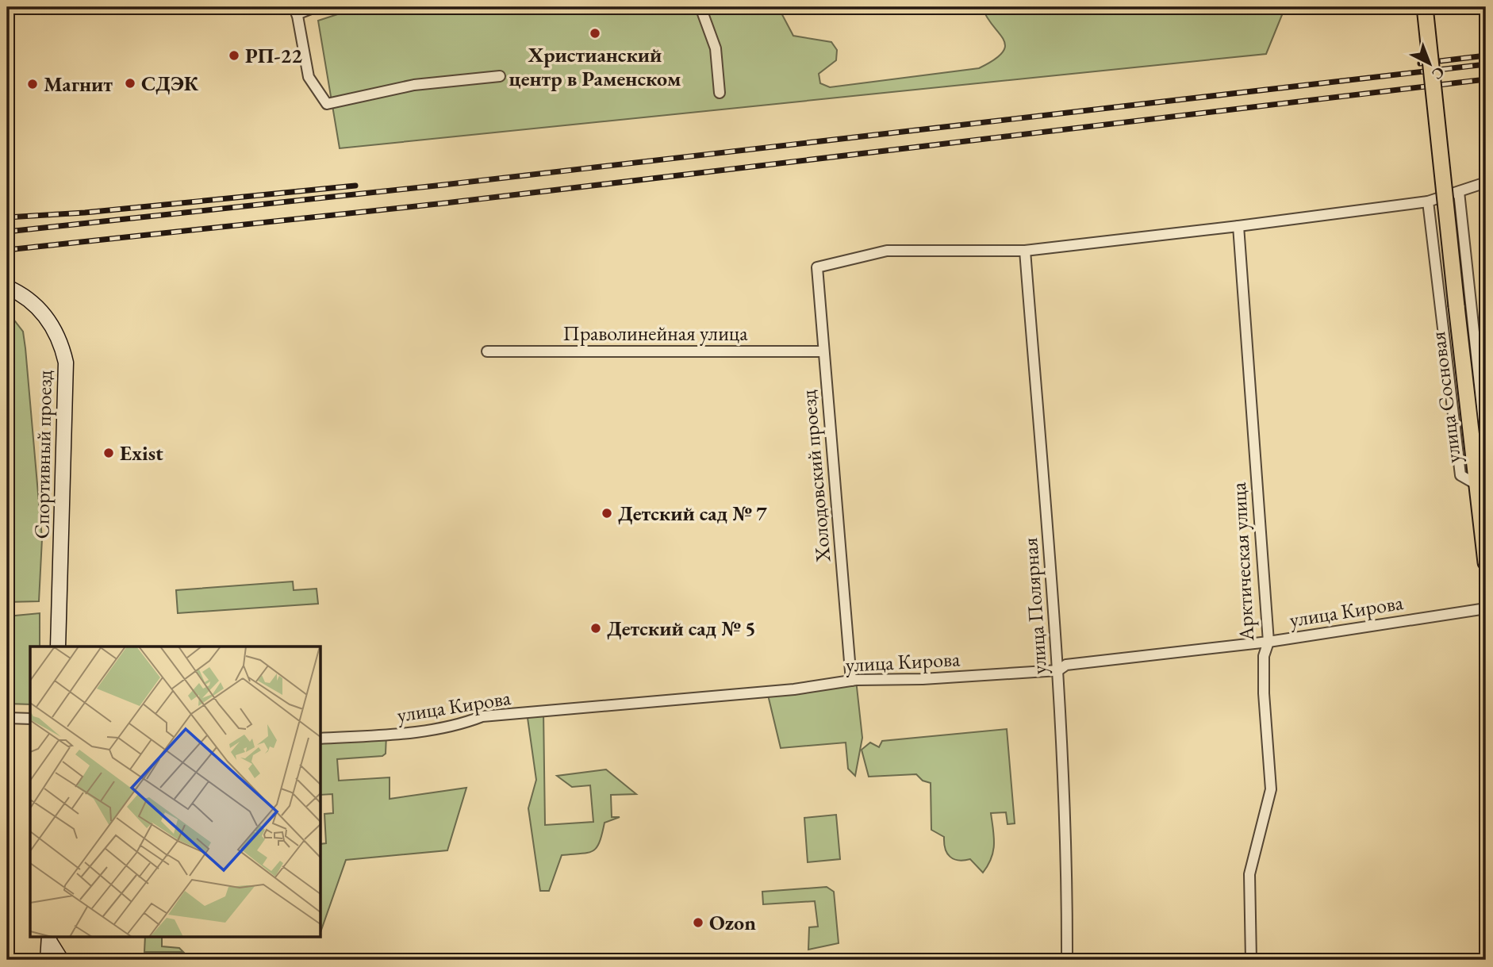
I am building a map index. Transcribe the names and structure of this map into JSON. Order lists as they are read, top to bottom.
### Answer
{
  "streets": {
    "main road": ["улица Сосновая", "Спортивный проезд"],
    "street": [
      "Праволинейная улица",
      "Холодовский проезд",
      "Арктическая улица",
      "улица Полярная",
      "улица Кирова"
    ]
  },
  "crossings": [
    ["Праволинейная улица", "Холодовский проезд"],
    ["Холодовский проезд", "улица Полярная"],
    ["Холодовский проезд", "улица Кирова"],
    ["Арктическая улица", "улица Кирова"],
    ["улица Полярная", "улица Кирова"]
  ],
  "places": [
    "Христианский центр в Раменском",
    "РП-22",
    "СДЭК",
    "Магнит",
    "Exist",
    "Детский сад № 7",
    "Детский сад № 5",
    "Ozon"
  ],
  "north": "bottom right"
}
